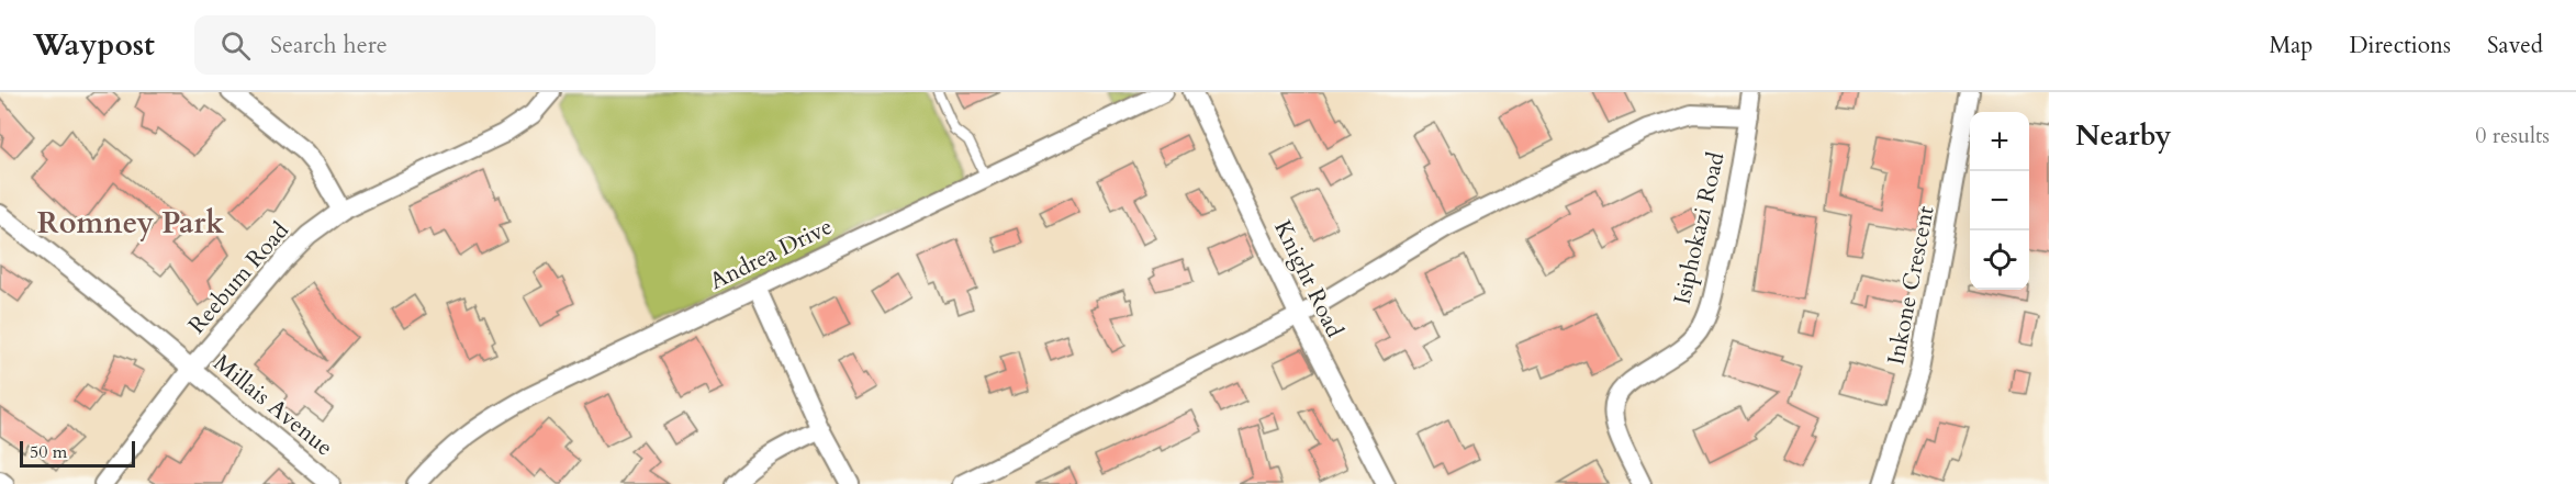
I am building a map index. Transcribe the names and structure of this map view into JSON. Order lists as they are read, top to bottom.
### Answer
{
  "streets": {
    "street": [
      "Isiphokazi Road",
      "Andrea Drive",
      "Reebum Road",
      "Knight Road",
      "Inkone Crescent",
      "Millais Avenue"
    ]
  },
  "crossings": [
    ["Reebum Road", "Millais Avenue"]
  ],
  "districts": ["Romney Park"],
  "scale_bar": "50 m",
  "page": {
    "header": "Waypost",
    "search": "Search here",
    "nav": ["Map", "Directions", "Saved"],
    "heading": ["Nearby", "0 results"],
    "map_buttons": ["+", "−"],
    "scale": "50 m"
  }
}
